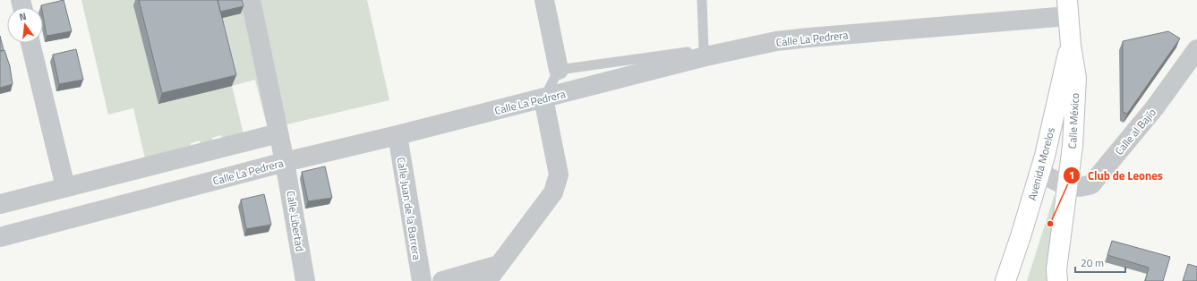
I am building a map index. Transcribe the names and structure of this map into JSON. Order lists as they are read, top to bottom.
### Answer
{
  "streets": {
    "main road": ["Calle México", "Avenida Morelos"],
    "street": [
      "Calle La Pedrera",
      "Calle al Bajío",
      "Calle Juan de la Barrera",
      "Calle Libertad"
    ]
  },
  "crossings": [
    ["Calle La Pedrera", "Calle Juan de la Barrera"],
    ["Calle La Pedrera", "Calle Libertad"],
    ["Calle México", "Calle al Bajío"],
    ["Calle México", "Avenida Morelos"]
  ],
  "places": ["Club de Leones"],
  "scale_bar": "20 m",
  "north": "top"
}
